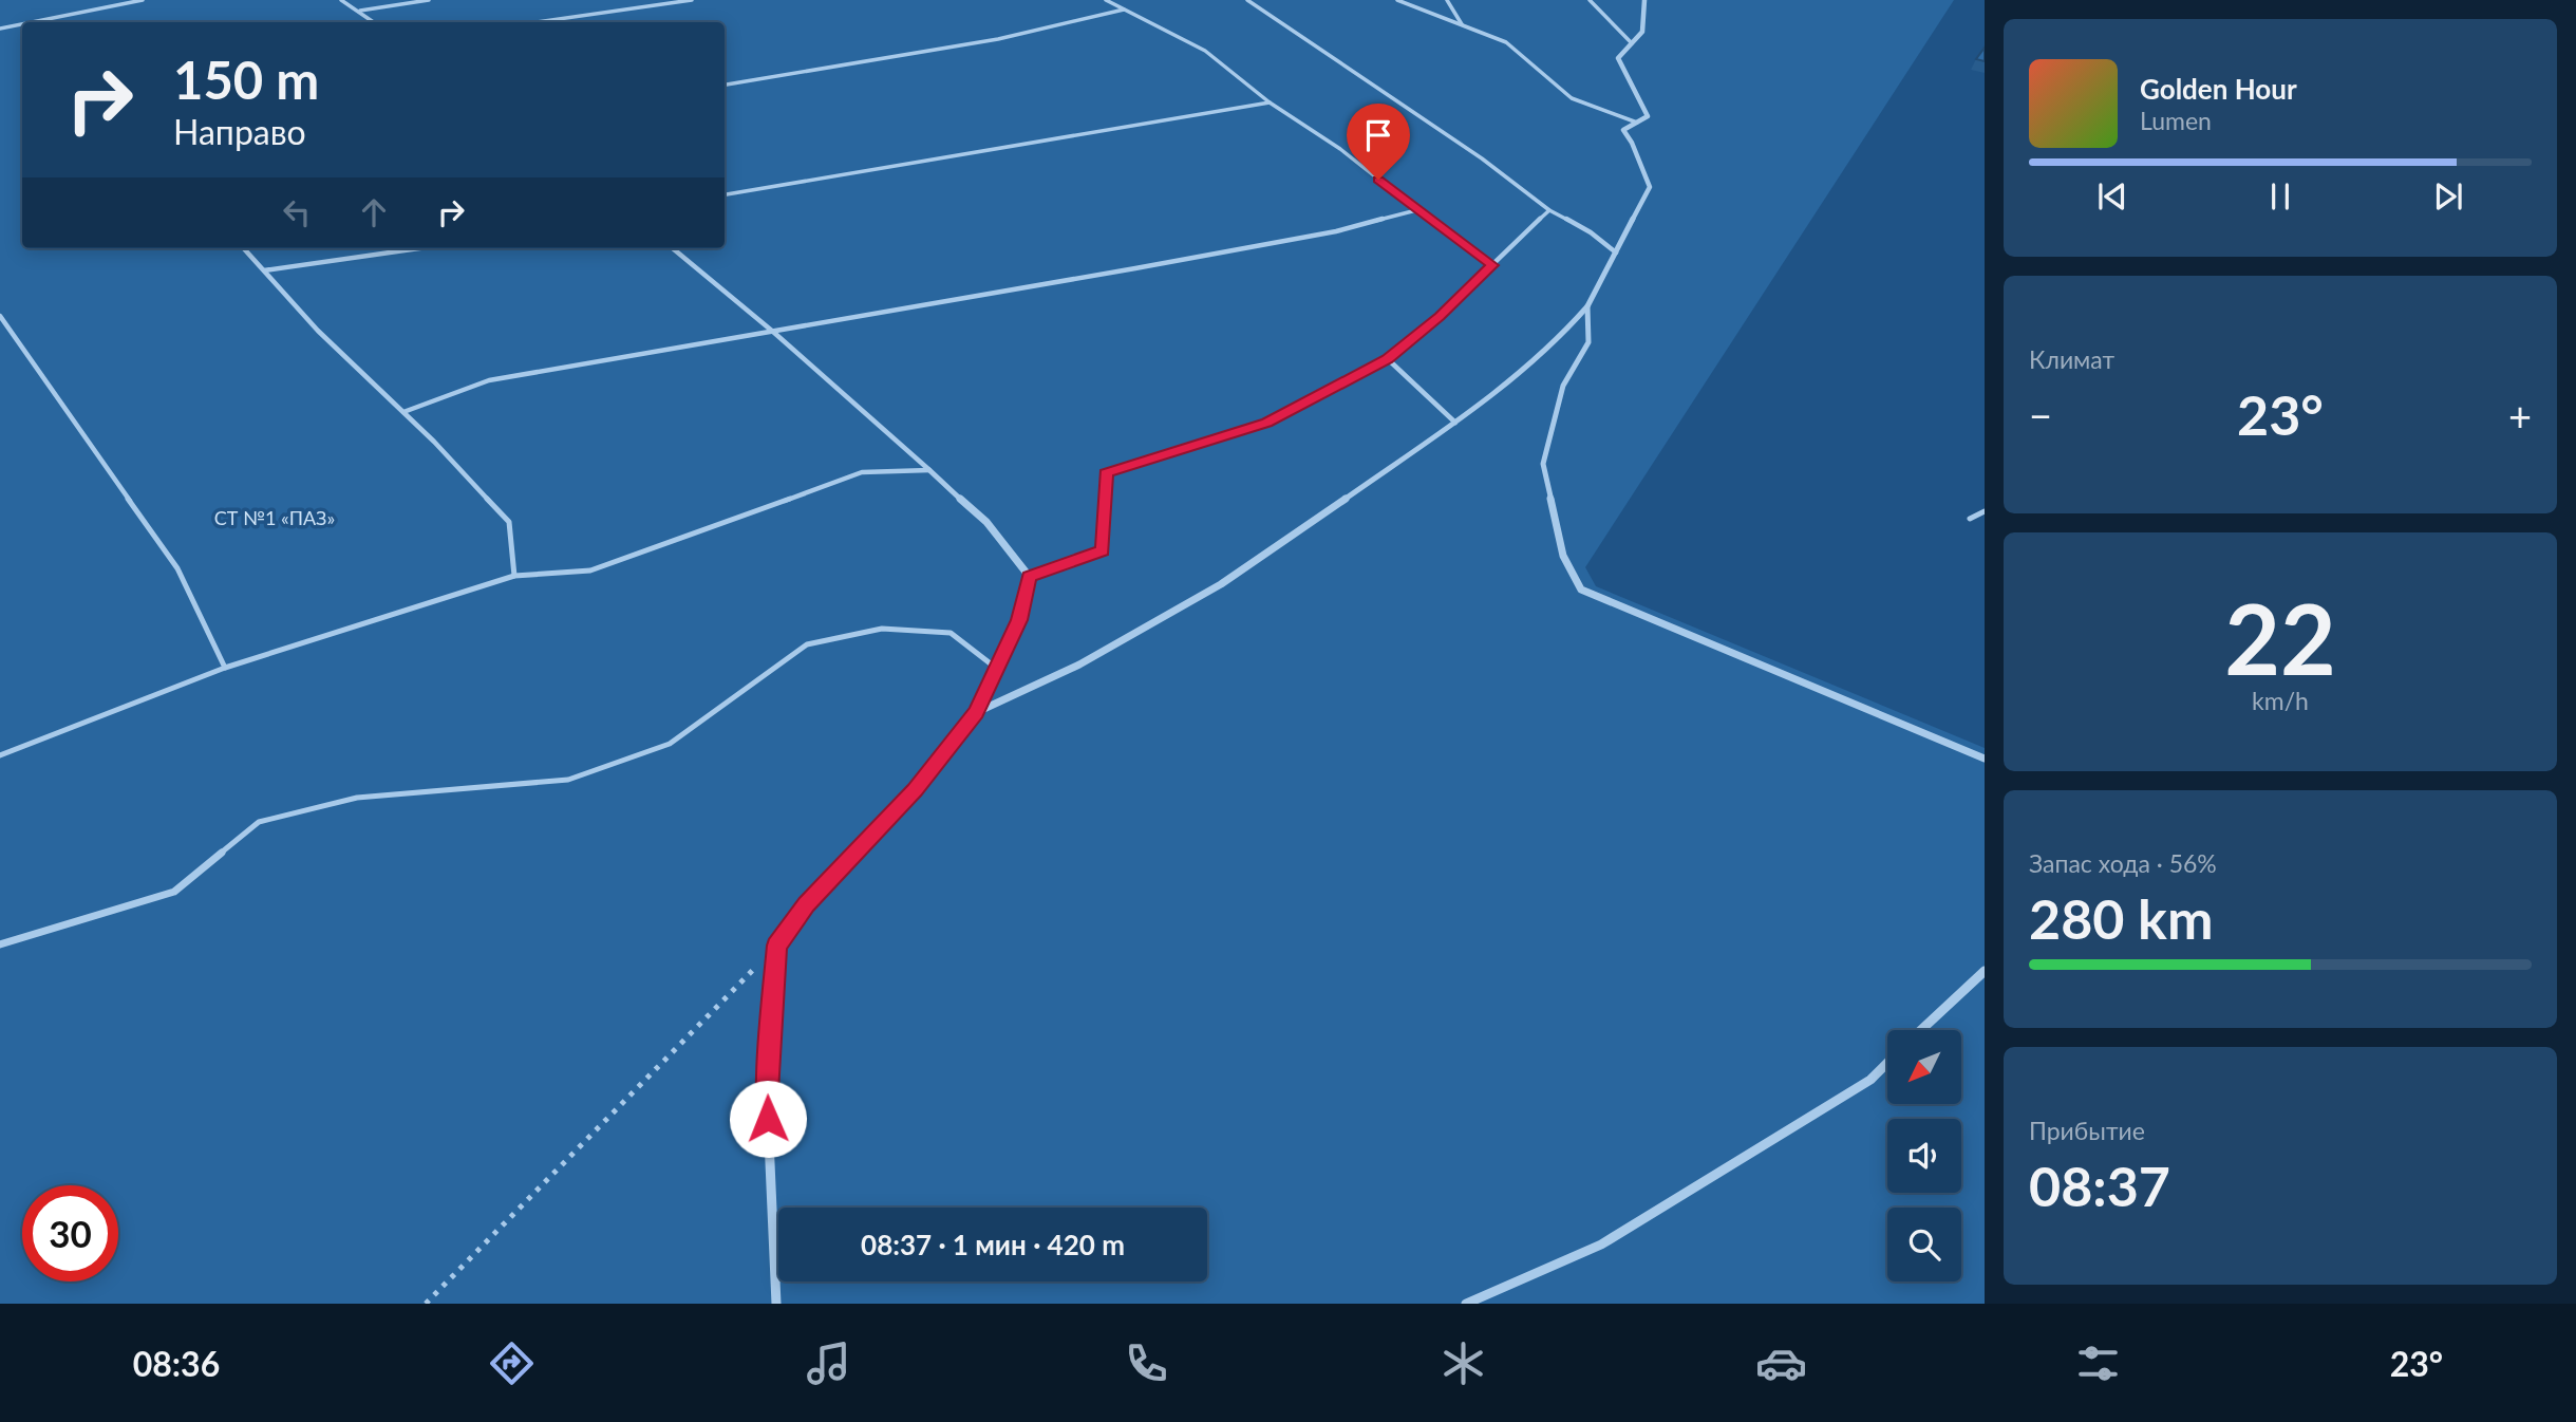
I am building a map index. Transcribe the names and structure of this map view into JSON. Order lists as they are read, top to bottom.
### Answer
{
  "parks": ["СТ №1 «ПАЗ»"],
  "north": "bottom left",
  "page": {
    "turn": ["150 m", "Направо"],
    "song": ["Golden Hour", "Lumen"],
    "tile": [
      "Климат",
      ["22", "km/h"],
      ["Запас хода · 56%", "280 km"],
      ["Прибытие", "08:37"]
    ],
    "heat": ["−", "23°", "+"],
    "limit": "30",
    "trip": "08:37 · 1 мин · 420 m",
    "tabs": ["08:36", "23°"]
  }
}
